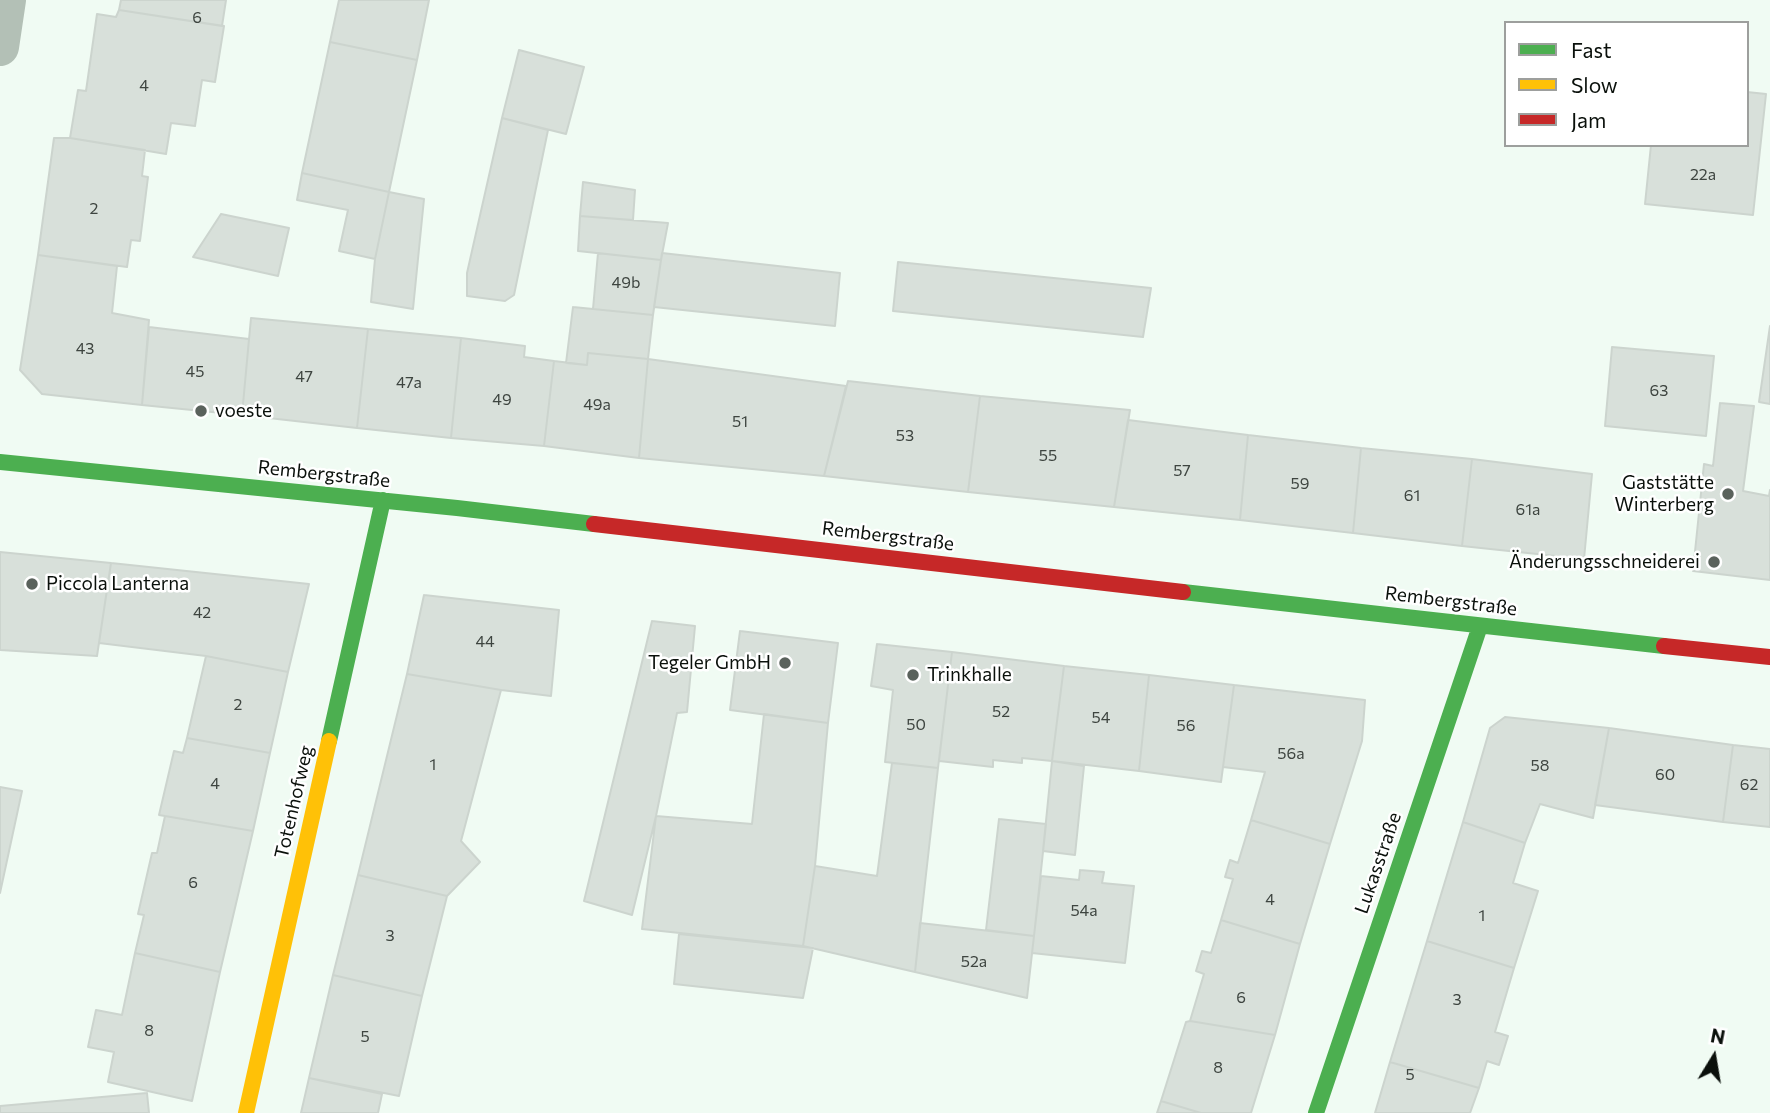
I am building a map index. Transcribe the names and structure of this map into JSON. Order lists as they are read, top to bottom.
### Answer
{
  "streets": {
    "main road": ["Rembergstraße", "Totenhofweg", "Lukasstraße"]
  },
  "crossings": [
    ["Rembergstraße", "Totenhofweg"],
    ["Rembergstraße", "Lukasstraße"]
  ],
  "places": [
    "voeste",
    "Gaststätte Winterberg",
    "Änderungsschneiderei",
    "Piccola Lanterna",
    "Tegeler GmbH",
    "Trinkhalle"
  ],
  "house_numbers": [
    "6",
    "4",
    "22a",
    "2",
    "49b",
    "43",
    "45",
    "47",
    "47a",
    "63",
    "49",
    "49a",
    "51",
    "53",
    "55",
    "57",
    "59",
    "61",
    "61a",
    "42",
    "44",
    "2",
    "52",
    "54",
    "50",
    "56",
    "56a",
    "1",
    "58",
    "60",
    "4",
    "62",
    "6",
    "4",
    "54a",
    "1",
    "3",
    "52a",
    "6",
    "3",
    "8",
    "5",
    "8",
    "5"
  ],
  "legend": ["Fast", "Slow", "Jam"],
  "north": "top"
}
